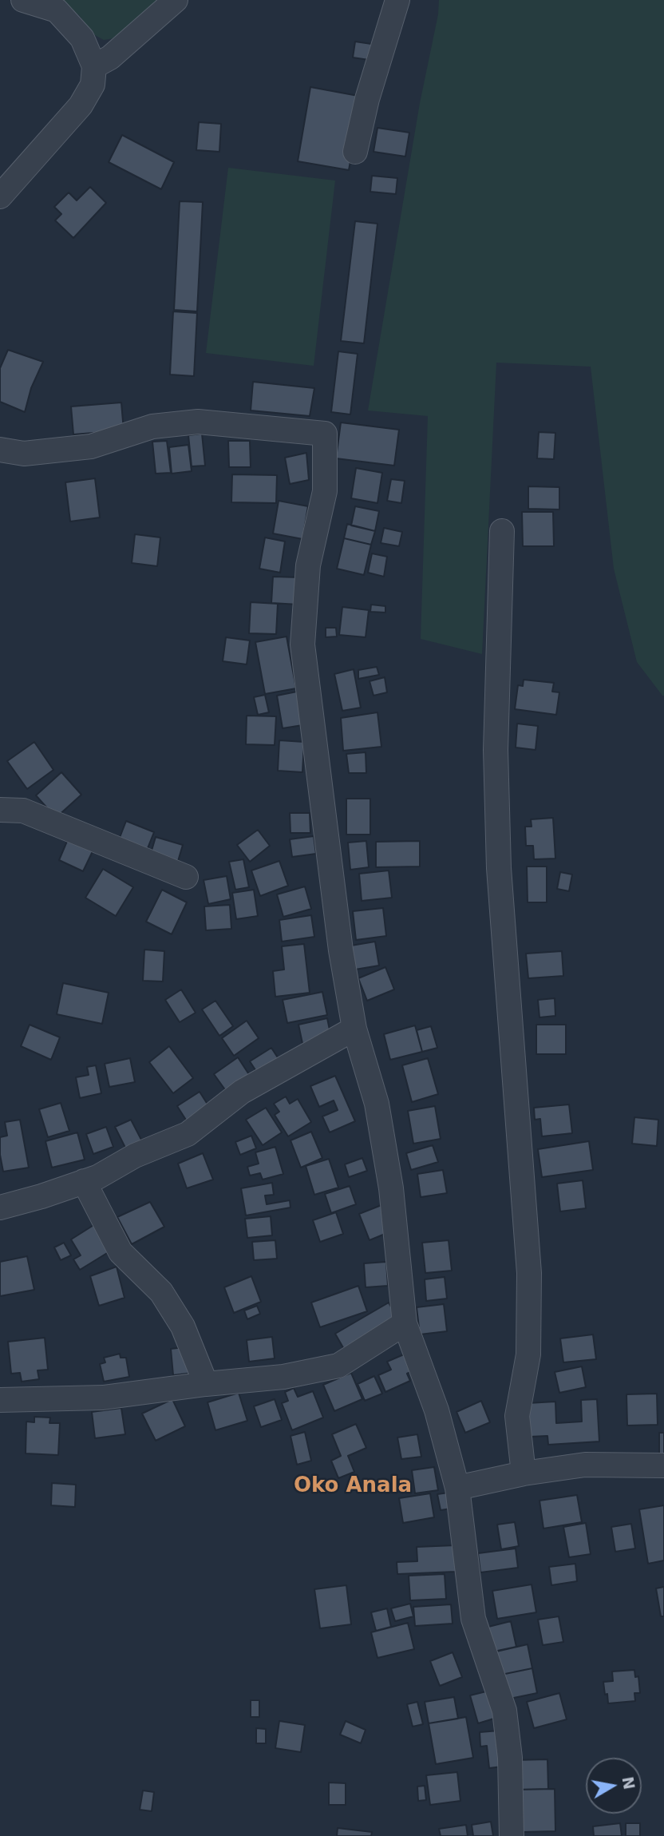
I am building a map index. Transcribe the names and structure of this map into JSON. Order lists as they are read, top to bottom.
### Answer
{
  "districts": ["Oko Anala"],
  "north": "right"
}
